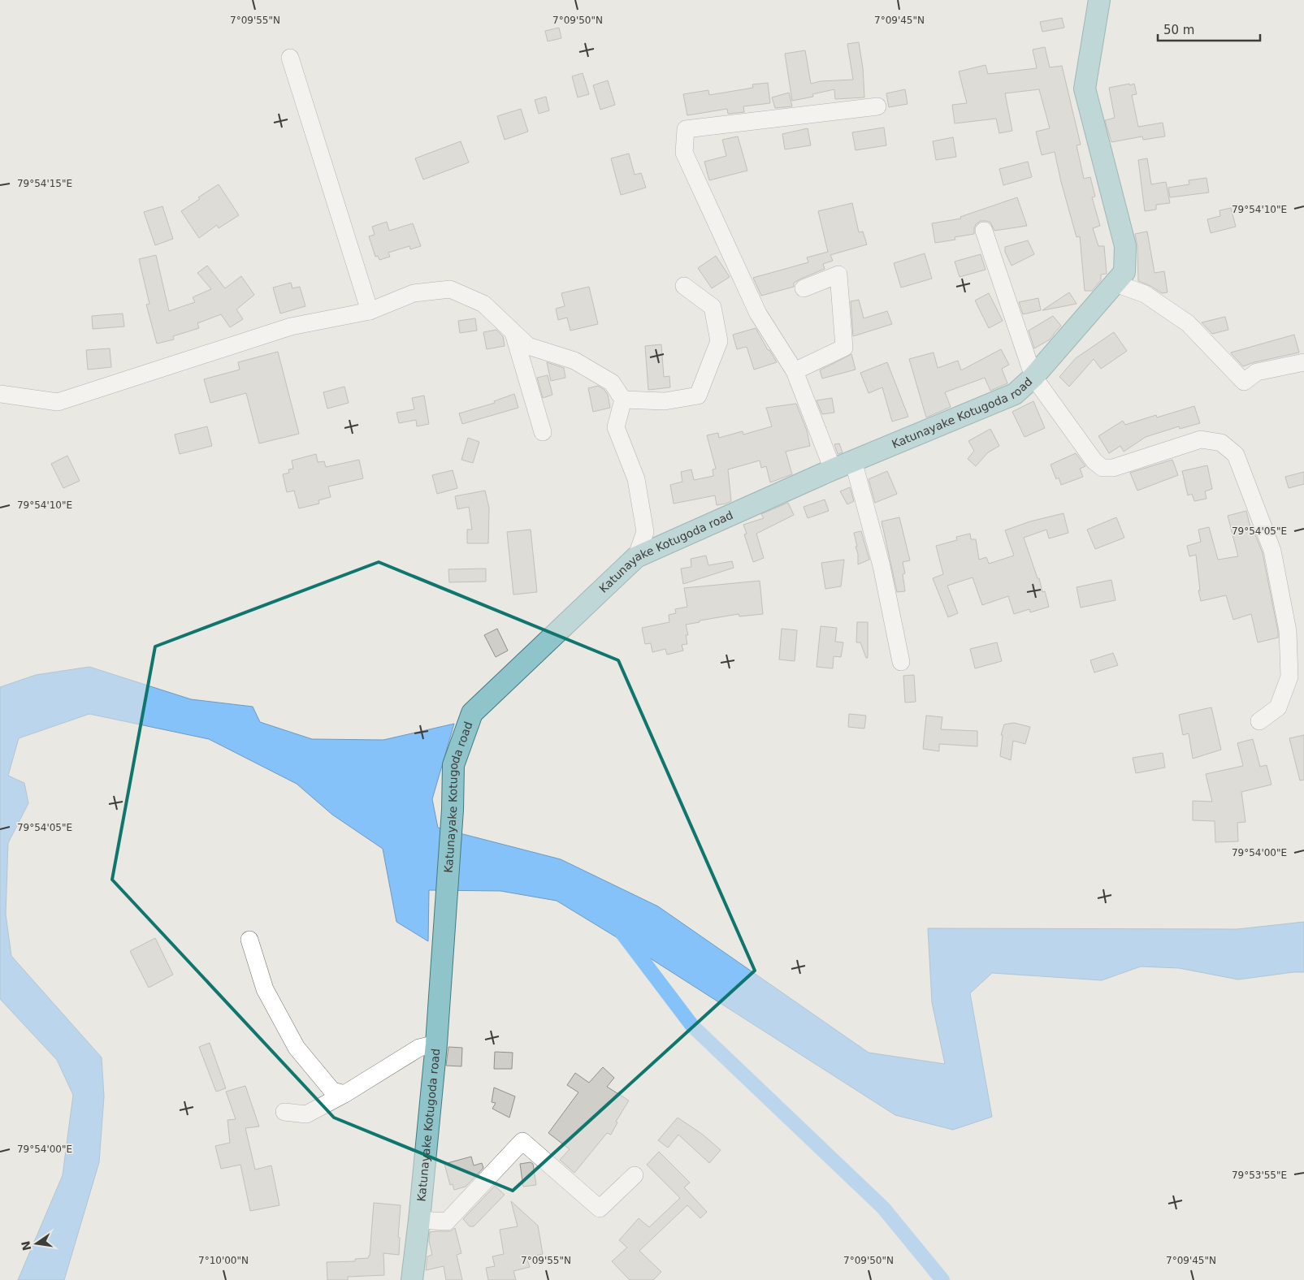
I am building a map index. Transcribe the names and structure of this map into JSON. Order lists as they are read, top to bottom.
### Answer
{
  "streets": {
    "main road": ["Katunayake Kotugoda road"]
  },
  "scale_bar": "50 m",
  "north": "left",
  "coordinates": [
    "7°09'55\"N",
    "7°09'50\"N",
    "7°09'45\"N",
    "79°54'15\"E",
    "79°54'10\"E",
    "79°54'05\"E",
    "79°54'00\"E",
    "79°53'55\"E",
    "7°10'00\"N"
  ]
}
